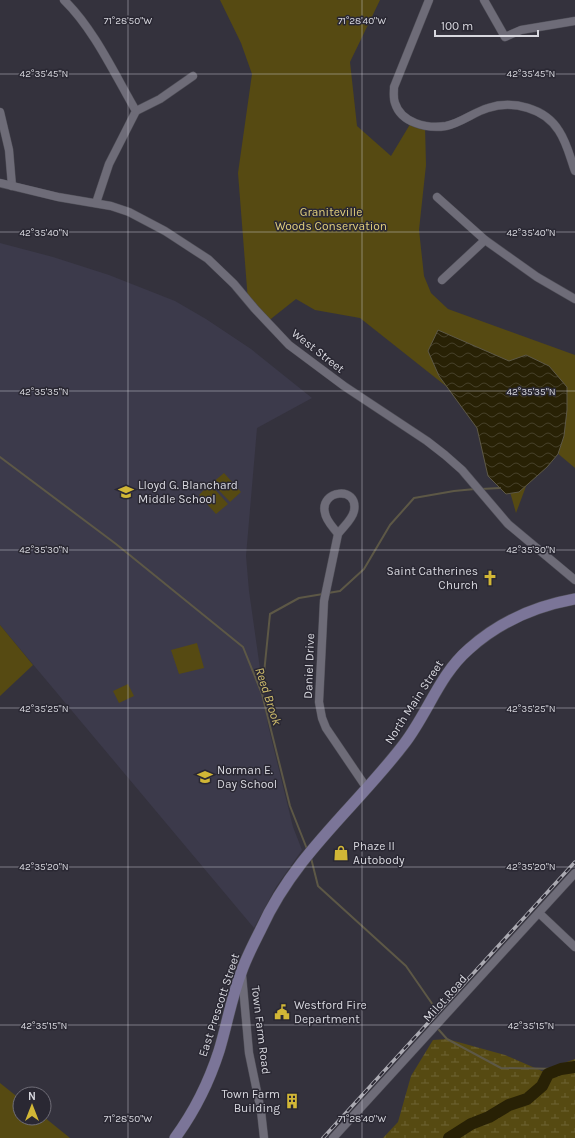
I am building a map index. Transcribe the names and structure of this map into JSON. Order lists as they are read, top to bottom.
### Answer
{
  "streets": {
    "main road": ["North Main Street", "East Prescott Street"],
    "street": [
      "West Street",
      "Daniel Drive",
      "Milot Road",
      "Town Farm Road"
    ]
  },
  "crossings": [
    ["Daniel Drive", "North Main Street"],
    ["Daniel Drive", "East Prescott Street"],
    ["North Main Street", "East Prescott Street"],
    ["East Prescott Street", "Town Farm Road"]
  ],
  "water": ["Reed Brook"],
  "parks": ["Graniteville Woods Conservation"],
  "places": {
    "school or university": ["Lloyd G. Blanchard Middle School", "Norman E. Day School"],
    "church": ["Saint Catherines Church"],
    "shop": ["Phaze II Autobody"],
    "public building": ["Westford Fire Department"],
    "building": ["Town Farm Building"]
  },
  "scale_bar": "100 m",
  "north": "top",
  "coordinates": [
    "71°28'50\"W",
    "71°28'40\"W",
    "42°35'45\"N",
    "42°35'40\"N",
    "42°35'35\"N",
    "42°35'30\"N",
    "42°35'25\"N",
    "42°35'20\"N",
    "42°35'15\"N"
  ]
}
